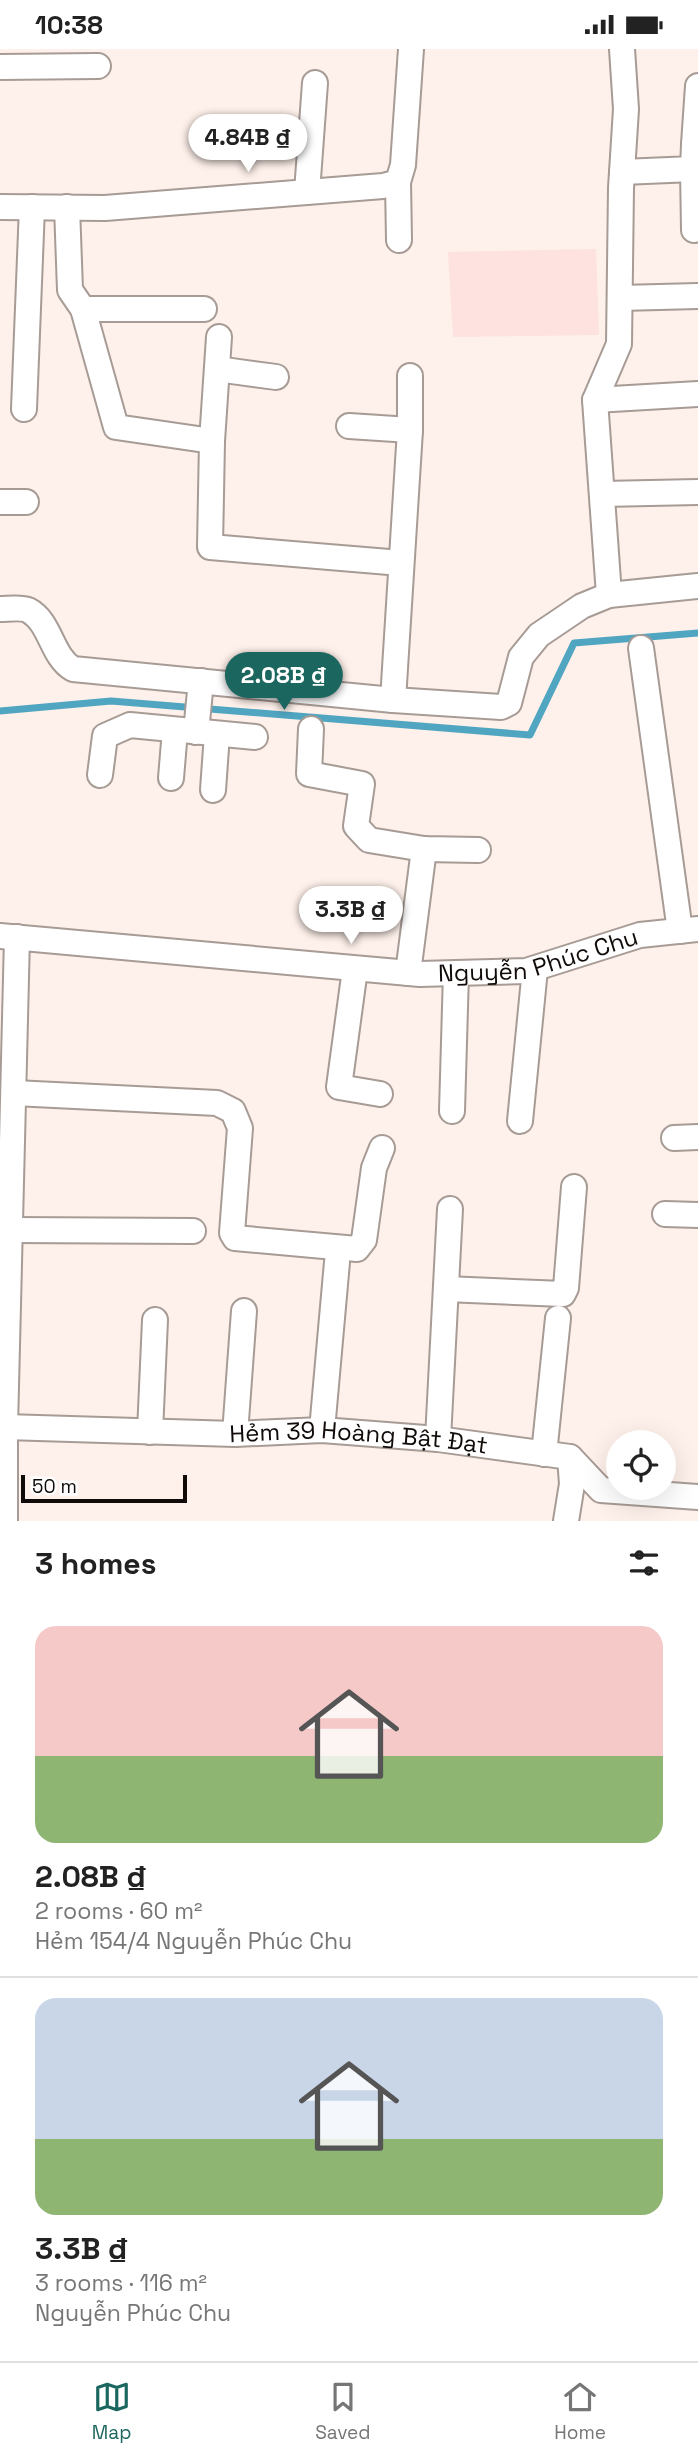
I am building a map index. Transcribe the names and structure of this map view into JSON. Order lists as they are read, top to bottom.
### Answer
{
  "streets": {
    "street": ["Nguyễn Phúc Chu", "Hẻm 39 Hoàng Bật Đạt"]
  },
  "scale_bar": "50 m",
  "page": {
    "status": "10:38",
    "price": ["4.84B ₫", "2.08B ₫", "3.3B ₫"],
    "scale": "50 m",
    "heading": "3 homes",
    "list": [
      {
        "name": "2.08B ₫",
        "note": "2 rooms · 60 m² · Hẻm 154/4 Nguyễn Phúc Chu"
      },
      {
        "name": "3.3B ₫",
        "note": "3 rooms · 116 m² · Nguyễn Phúc Chu"
      }
    ],
    "tabs": ["Map", "Saved", "Home"]
  }
}
